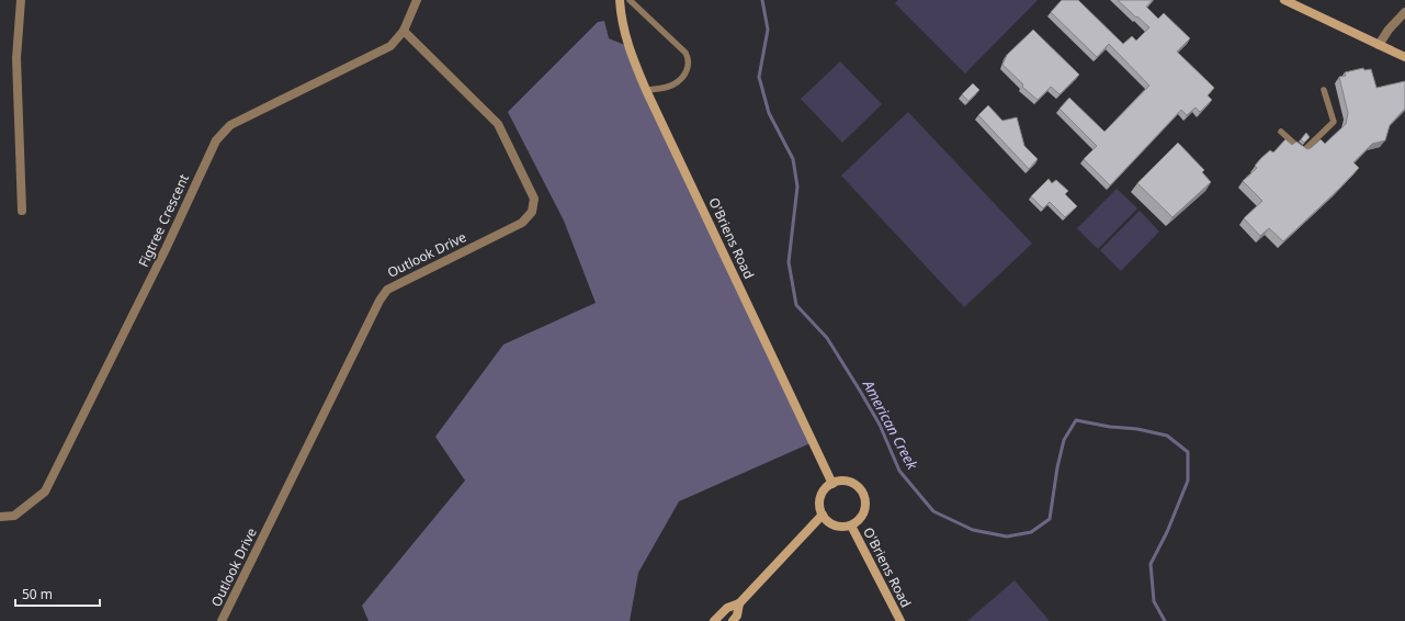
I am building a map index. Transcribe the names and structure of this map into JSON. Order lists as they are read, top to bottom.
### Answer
{
  "streets": {
    "street": ["Figtree Crescent", "O'Briens Road", "Outlook Drive"]
  },
  "crossings": [
    ["Figtree Crescent", "Outlook Drive"]
  ],
  "water": ["American Creek"],
  "scale_bar": "50 m"
}
